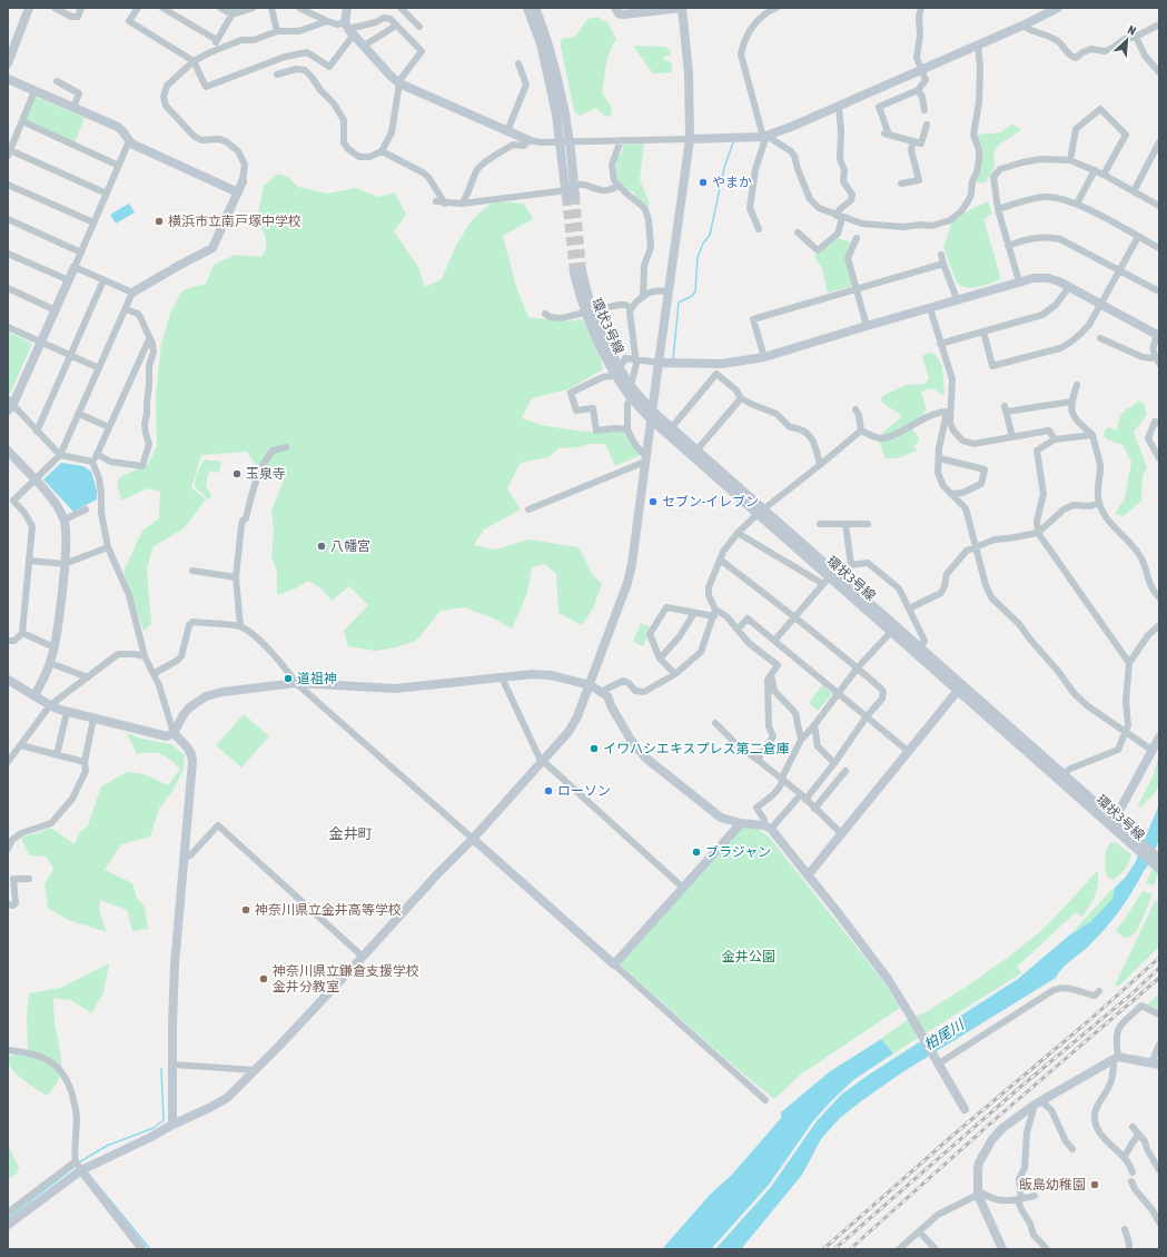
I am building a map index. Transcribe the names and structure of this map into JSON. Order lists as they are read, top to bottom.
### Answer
{
  "streets": {
    "street": ["環状3号線"]
  },
  "districts": ["金井町"],
  "water": ["柏尾川"],
  "parks": ["金井公園"],
  "places": [
    "やまか",
    "横浜市立南戸塚中学校",
    "玉泉寺",
    "セブン-イレブン",
    "八幡宮",
    "道祖神",
    "イワハシエキスプレス第二倉庫",
    "ローソン",
    "ブラジャン",
    "神奈川県立金井高等学校",
    "神奈川県立鎌倉支援学校 金井分教室",
    "飯島幼稚園"
  ],
  "north": "top right"
}
